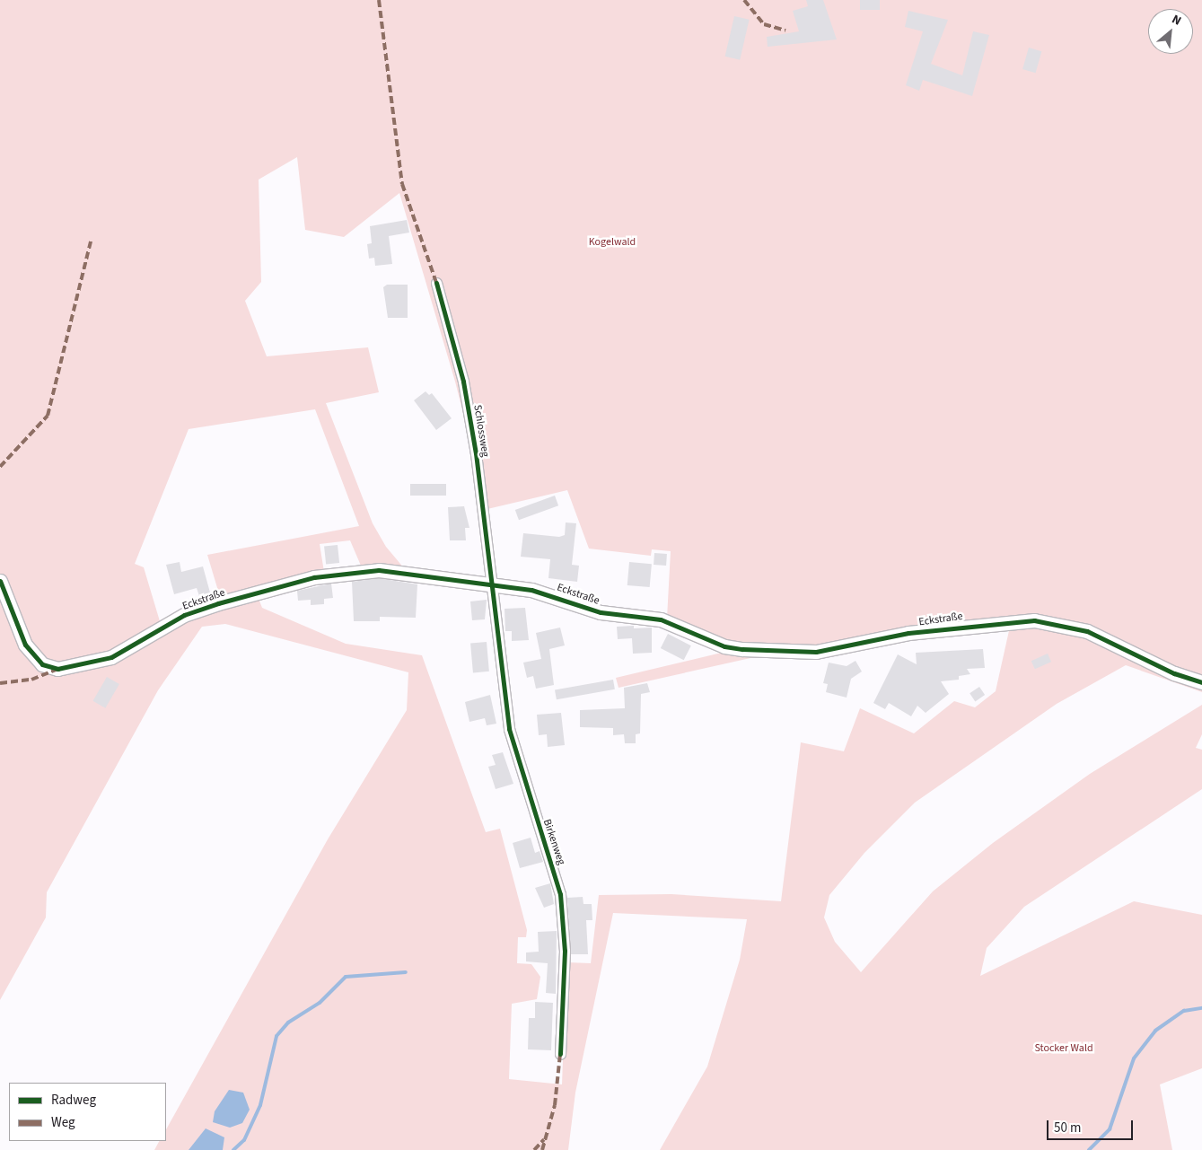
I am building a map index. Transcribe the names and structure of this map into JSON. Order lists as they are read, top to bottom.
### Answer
{
  "streets": {
    "street": ["Schlossweg", "Eckstraße", "Birkenweg"]
  },
  "crossings": [
    ["Schlossweg", "Eckstraße"],
    ["Schlossweg", "Birkenweg"],
    ["Eckstraße", "Birkenweg"]
  ],
  "parks": ["Kogelwald", "Stocker Wald"],
  "legend": ["Radweg", "Weg"],
  "scale_bar": "50 m",
  "north": "top right"
}
